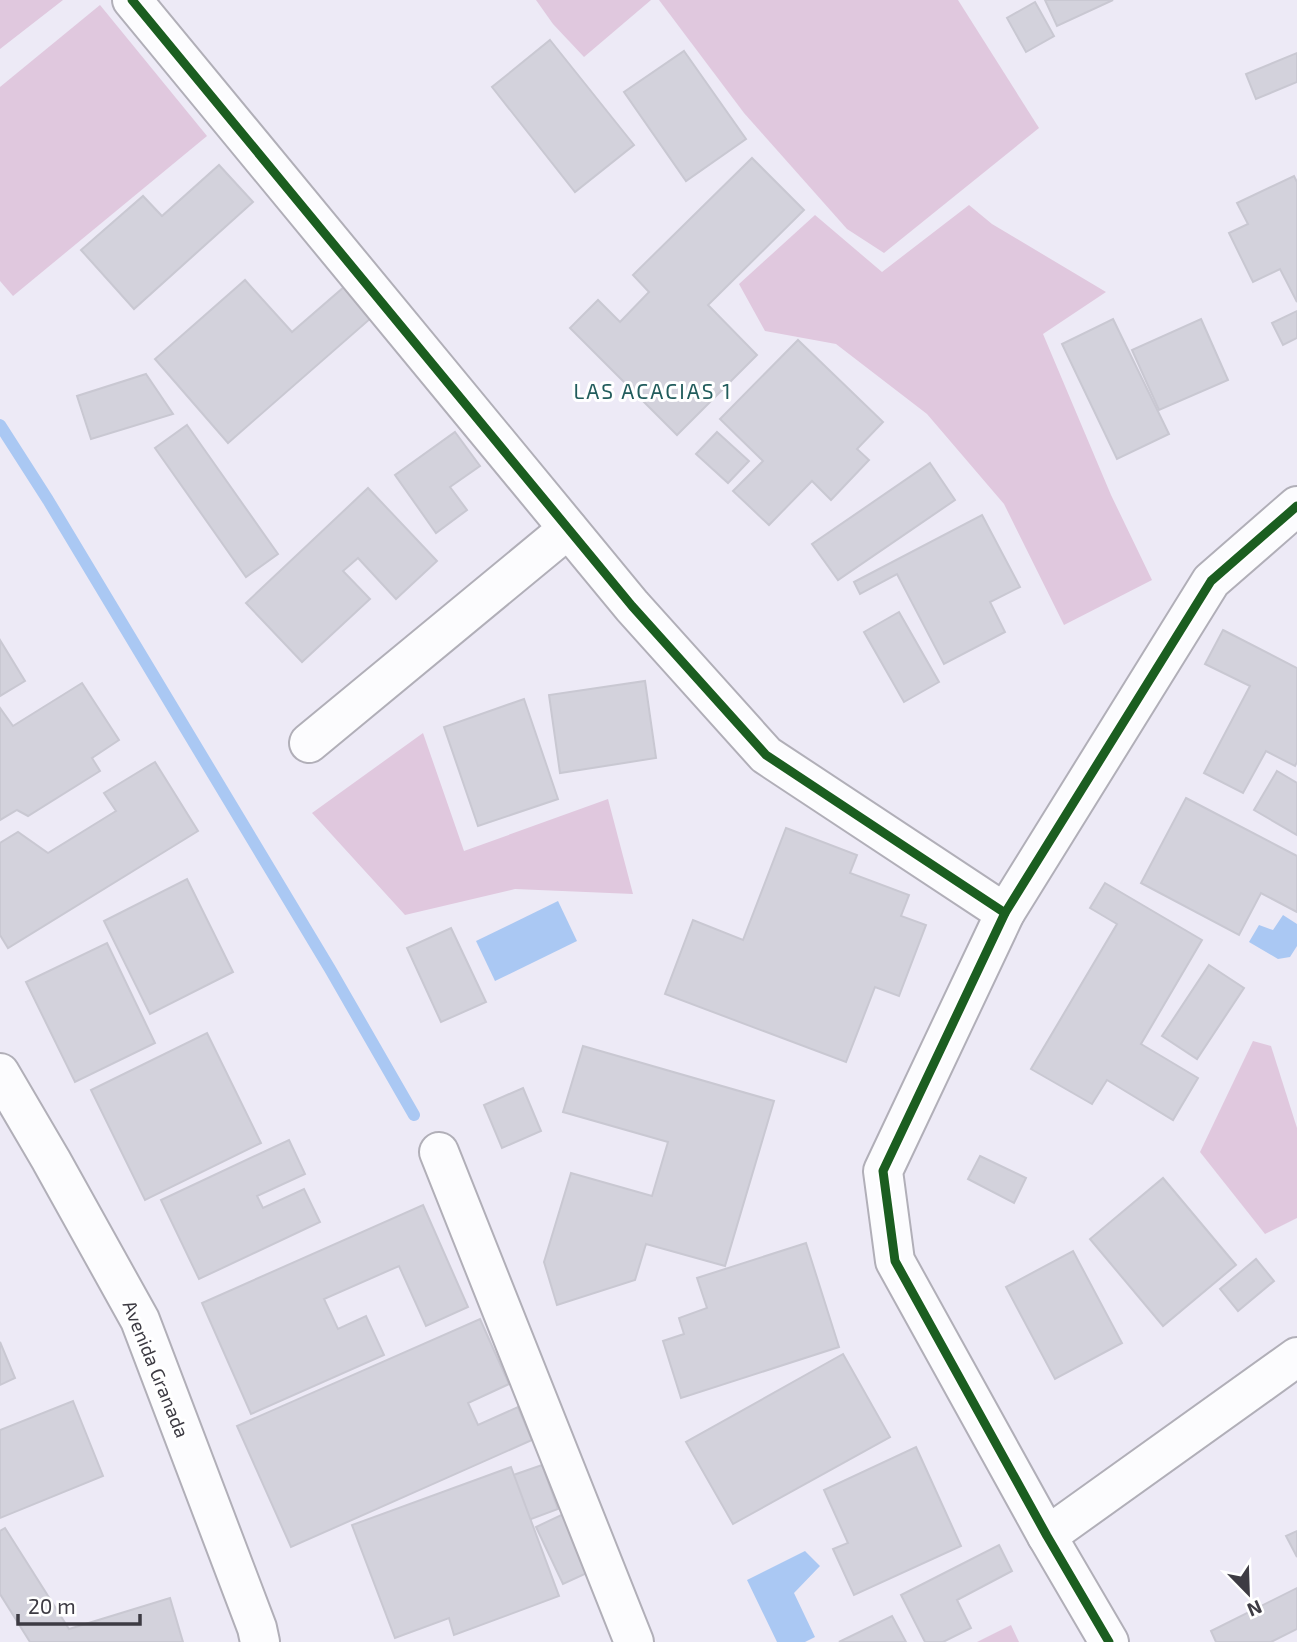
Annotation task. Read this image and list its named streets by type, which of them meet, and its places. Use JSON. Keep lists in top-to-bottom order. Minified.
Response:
{"streets":{"street":["Avenida Granada"]},"districts":["LAS ACACIAS 1"],"scale_bar":"20 m","north":"bottom right"}
